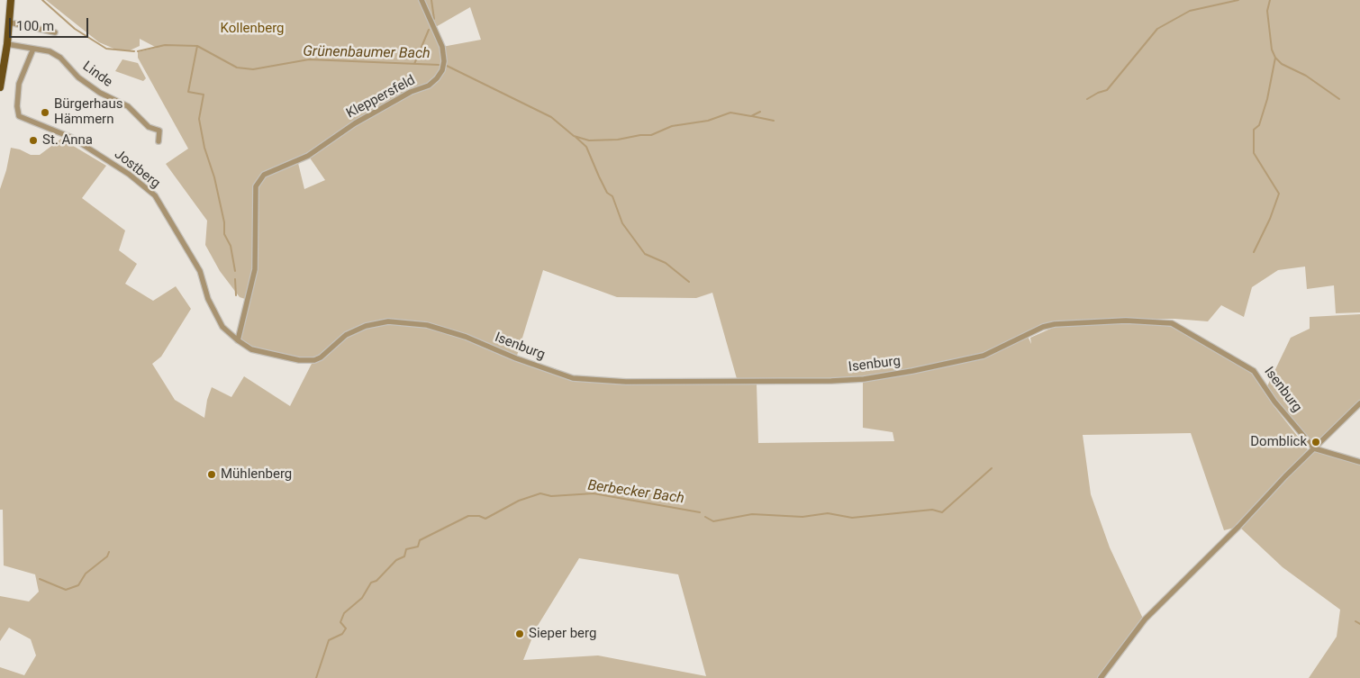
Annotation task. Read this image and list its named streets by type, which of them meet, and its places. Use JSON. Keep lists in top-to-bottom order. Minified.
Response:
{"streets":{"street":["Linde","Kleppersfeld","Jostberg","Isenburg"]},"crossings":[["Linde","Jostberg"],["Kleppersfeld","Jostberg"],["Jostberg","Isenburg"]],"water":["Grünenbaumer Bach","Berbecker Bach"],"parks":["Kollenberg"],"places":["Bürgerhaus Hämmern","St. Anna","Domblick","Mühlenberg","Sieper berg"],"scale_bar":"100 m"}
